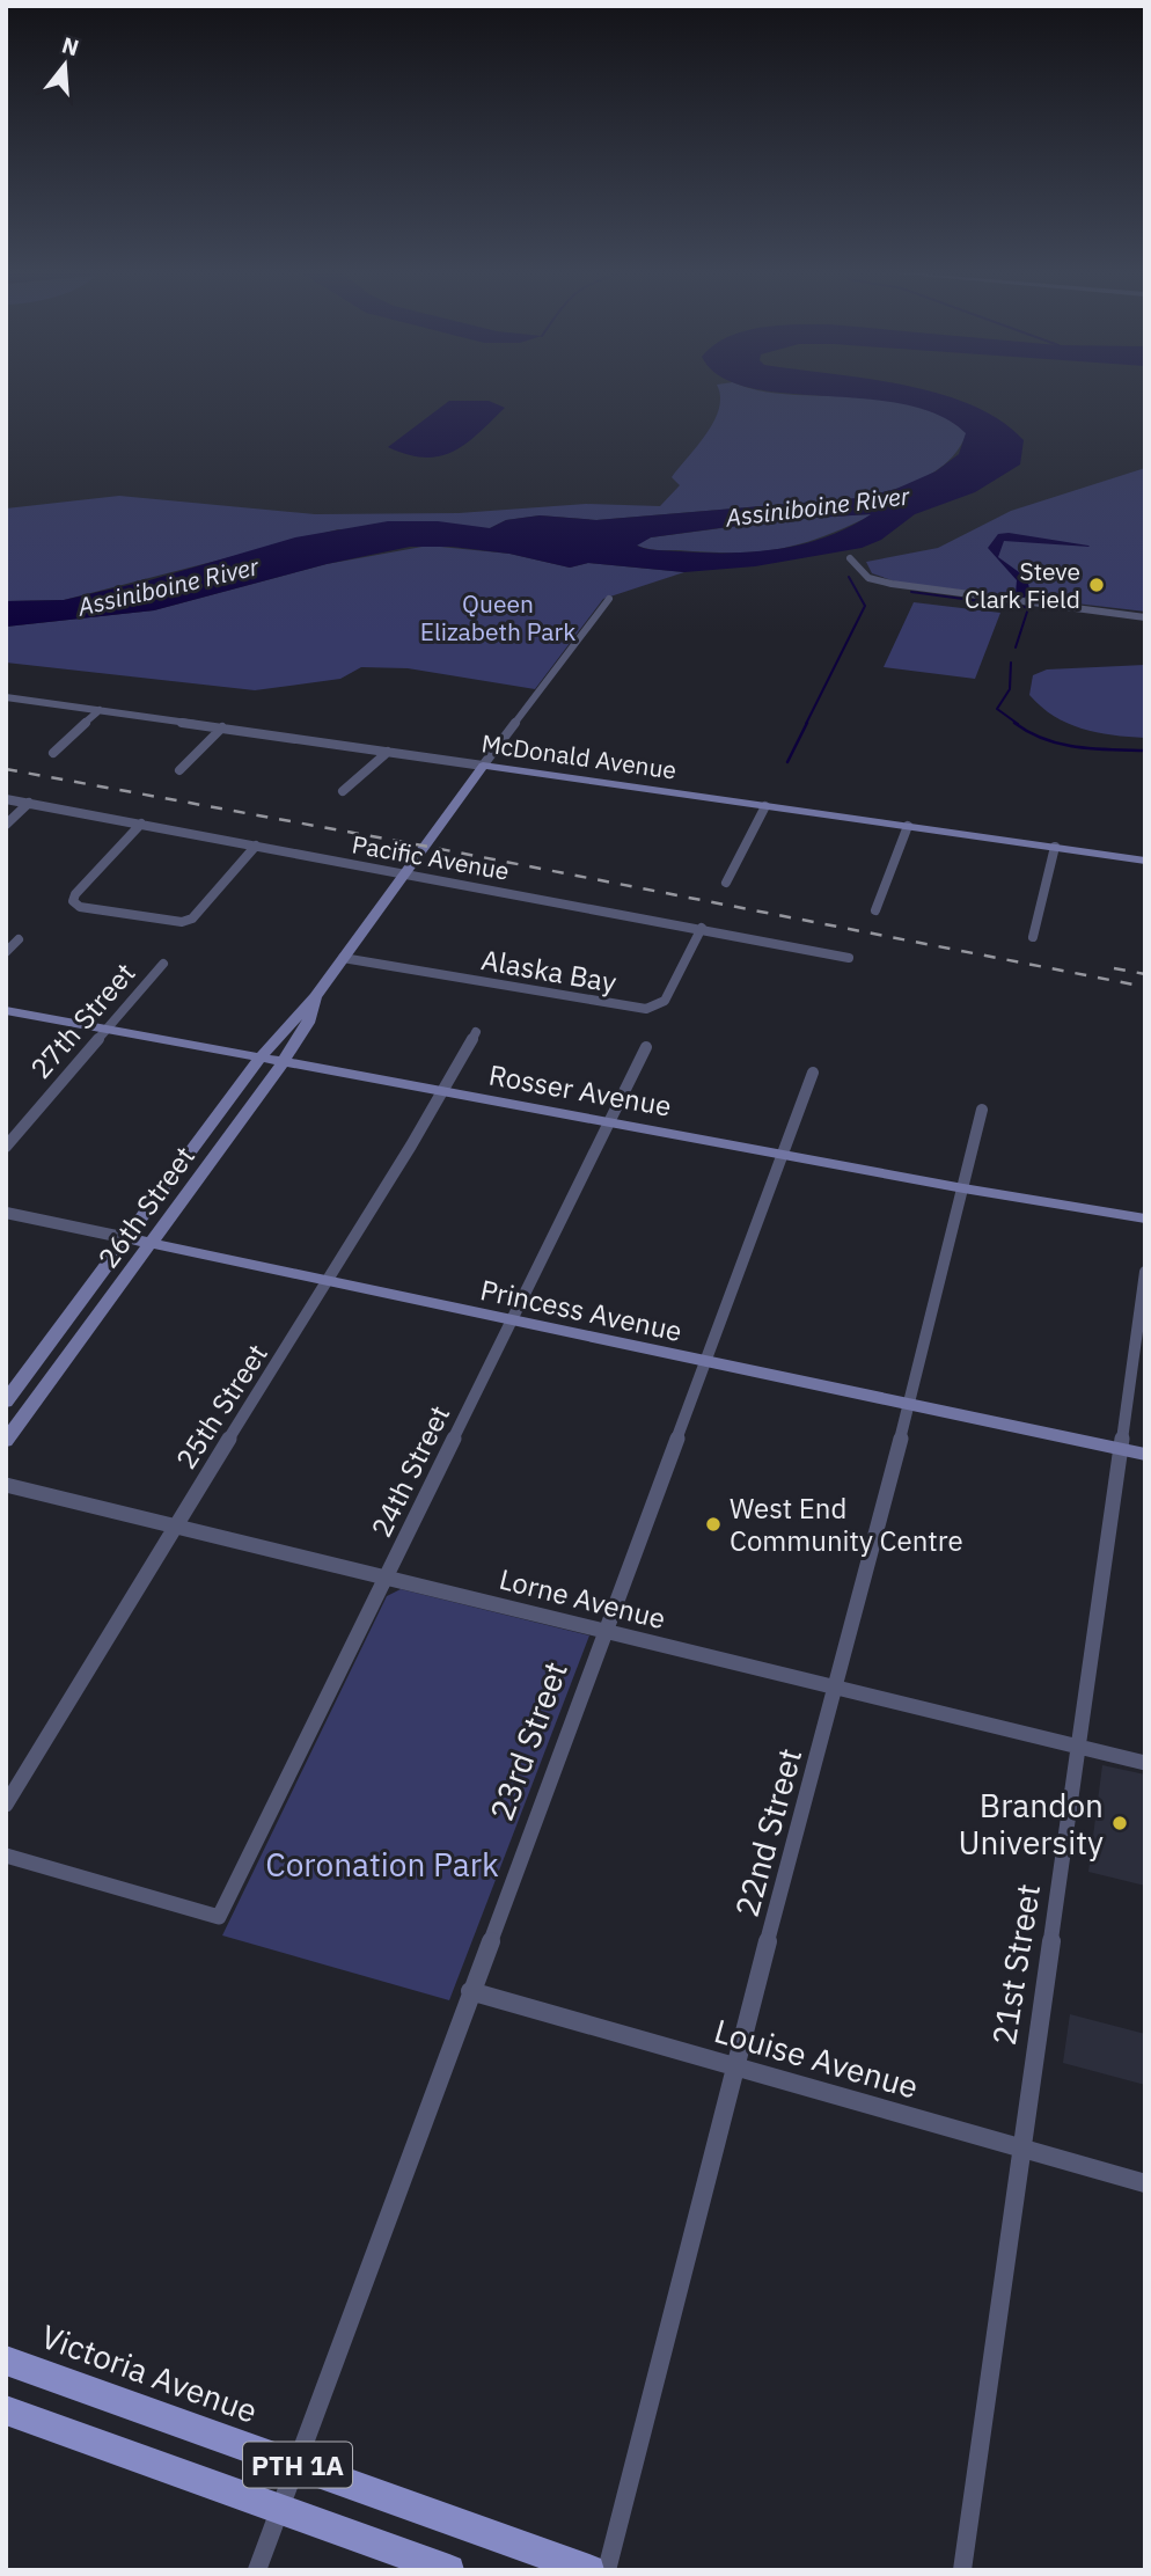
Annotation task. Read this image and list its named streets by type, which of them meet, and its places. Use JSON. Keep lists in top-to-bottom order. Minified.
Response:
{"streets":{"main road":["Victoria Avenue","PTH 1A"],"street":["McDonald Avenue","Pacific Avenue","Alaska Bay","27th Street","Rosser Avenue","26th Street","Princess Avenue","25th Street","24th Street","Lorne Avenue","23rd Street","22nd Street","21st Street","Louise Avenue"]},"crossings":[["McDonald Avenue","26th Street"],["Pacific Avenue","Alaska Bay"],["Pacific Avenue","26th Street"],["Alaska Bay","26th Street"],["27th Street","Rosser Avenue"],["Rosser Avenue","26th Street"],["Rosser Avenue","25th Street"],["Rosser Avenue","24th Street"],["Rosser Avenue","23rd Street"],["Rosser Avenue","22nd Street"],["26th Street","Princess Avenue"],["Princess Avenue","25th Street"],["Princess Avenue","24th Street"],["Princess Avenue","23rd Street"],["Princess Avenue","22nd Street"],["Princess Avenue","21st Street"],["25th Street","Lorne Avenue"],["24th Street","Lorne Avenue"],["Lorne Avenue","23rd Street"],["Lorne Avenue","22nd Street"],["Lorne Avenue","21st Street"],["23rd Street","Louise Avenue"],["23rd Street","Victoria Avenue"],["23rd Street","PTH 1A"],["22nd Street","Louise Avenue"],["21st Street","Louise Avenue"]],"water":["Assiniboine River"],"parks":["Queen Elizabeth Park","Coronation Park"],"places":["Steve Clark Field","West End Community Centre","Brandon University"],"north":"top"}
